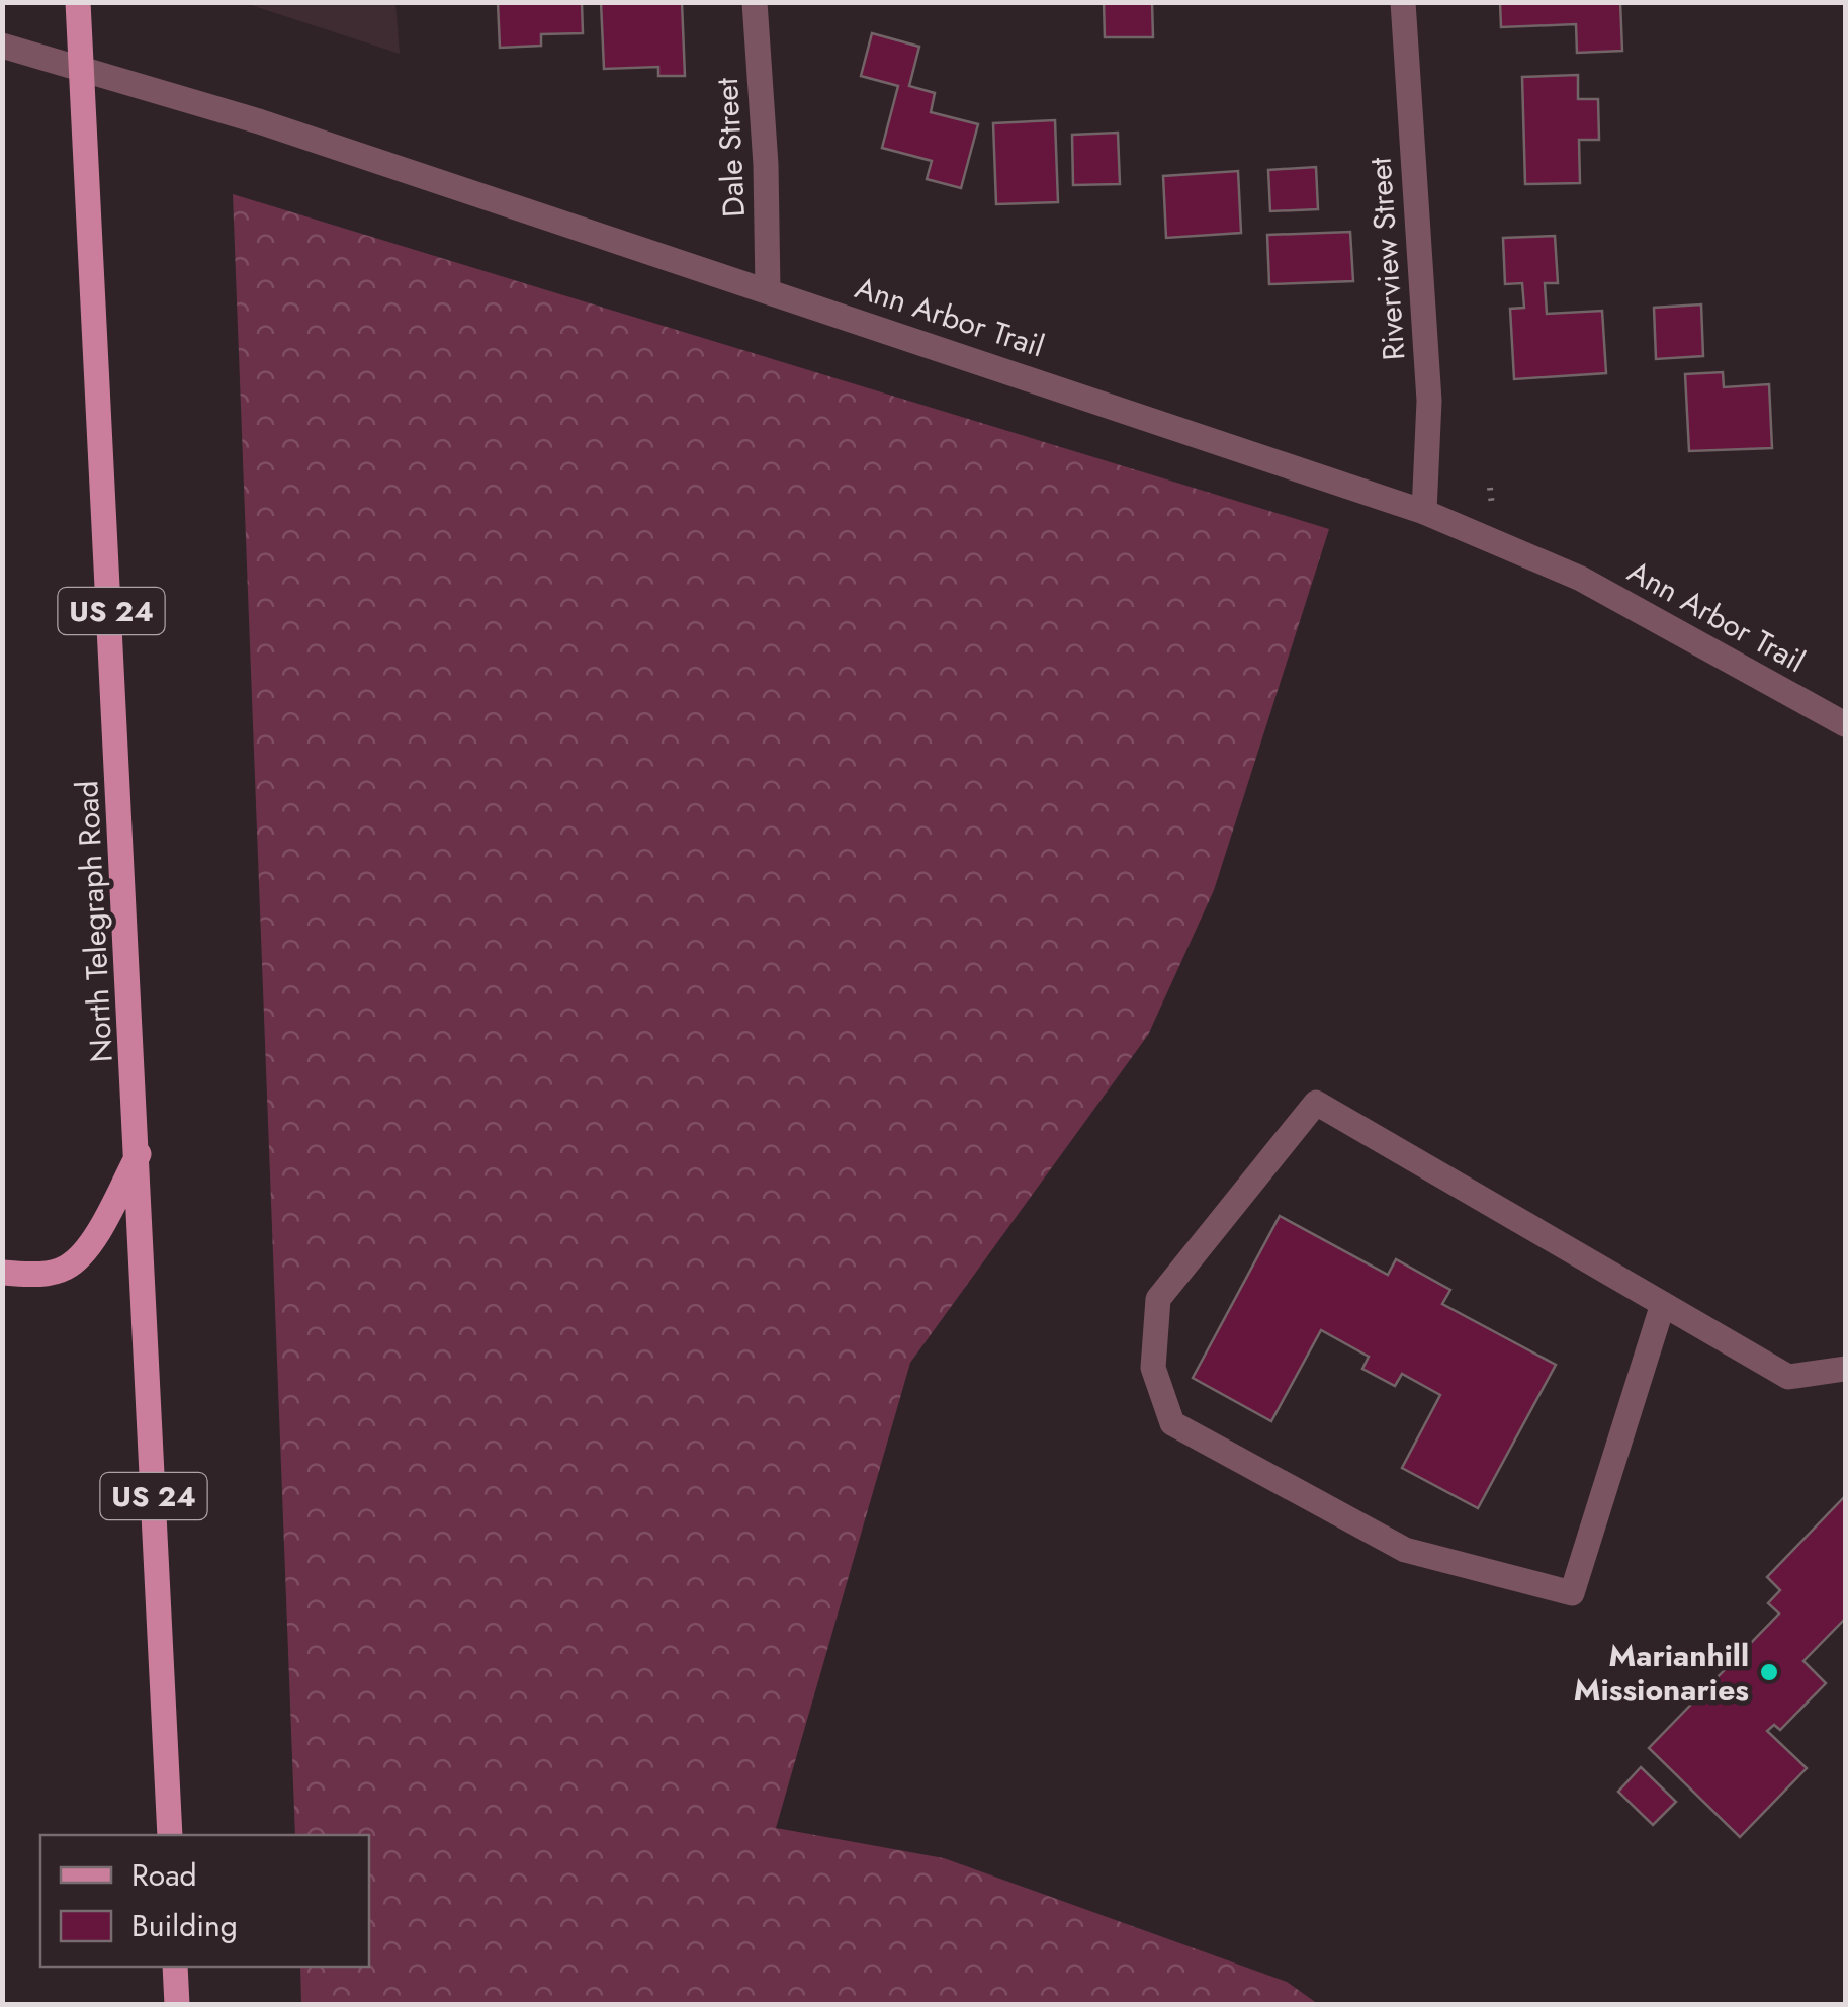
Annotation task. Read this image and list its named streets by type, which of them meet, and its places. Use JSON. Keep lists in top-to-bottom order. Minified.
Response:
{"streets":{"main road":["US 24","North Telegraph Road"],"street":["Dale Street","Riverview Street","Ann Arbor Trail"]},"crossings":[["Dale Street","Ann Arbor Trail"],["Riverview Street","Ann Arbor Trail"],["Ann Arbor Trail","North Telegraph Road"]],"places":["Marianhill Missionaries"],"legend":["Road","Building"]}
